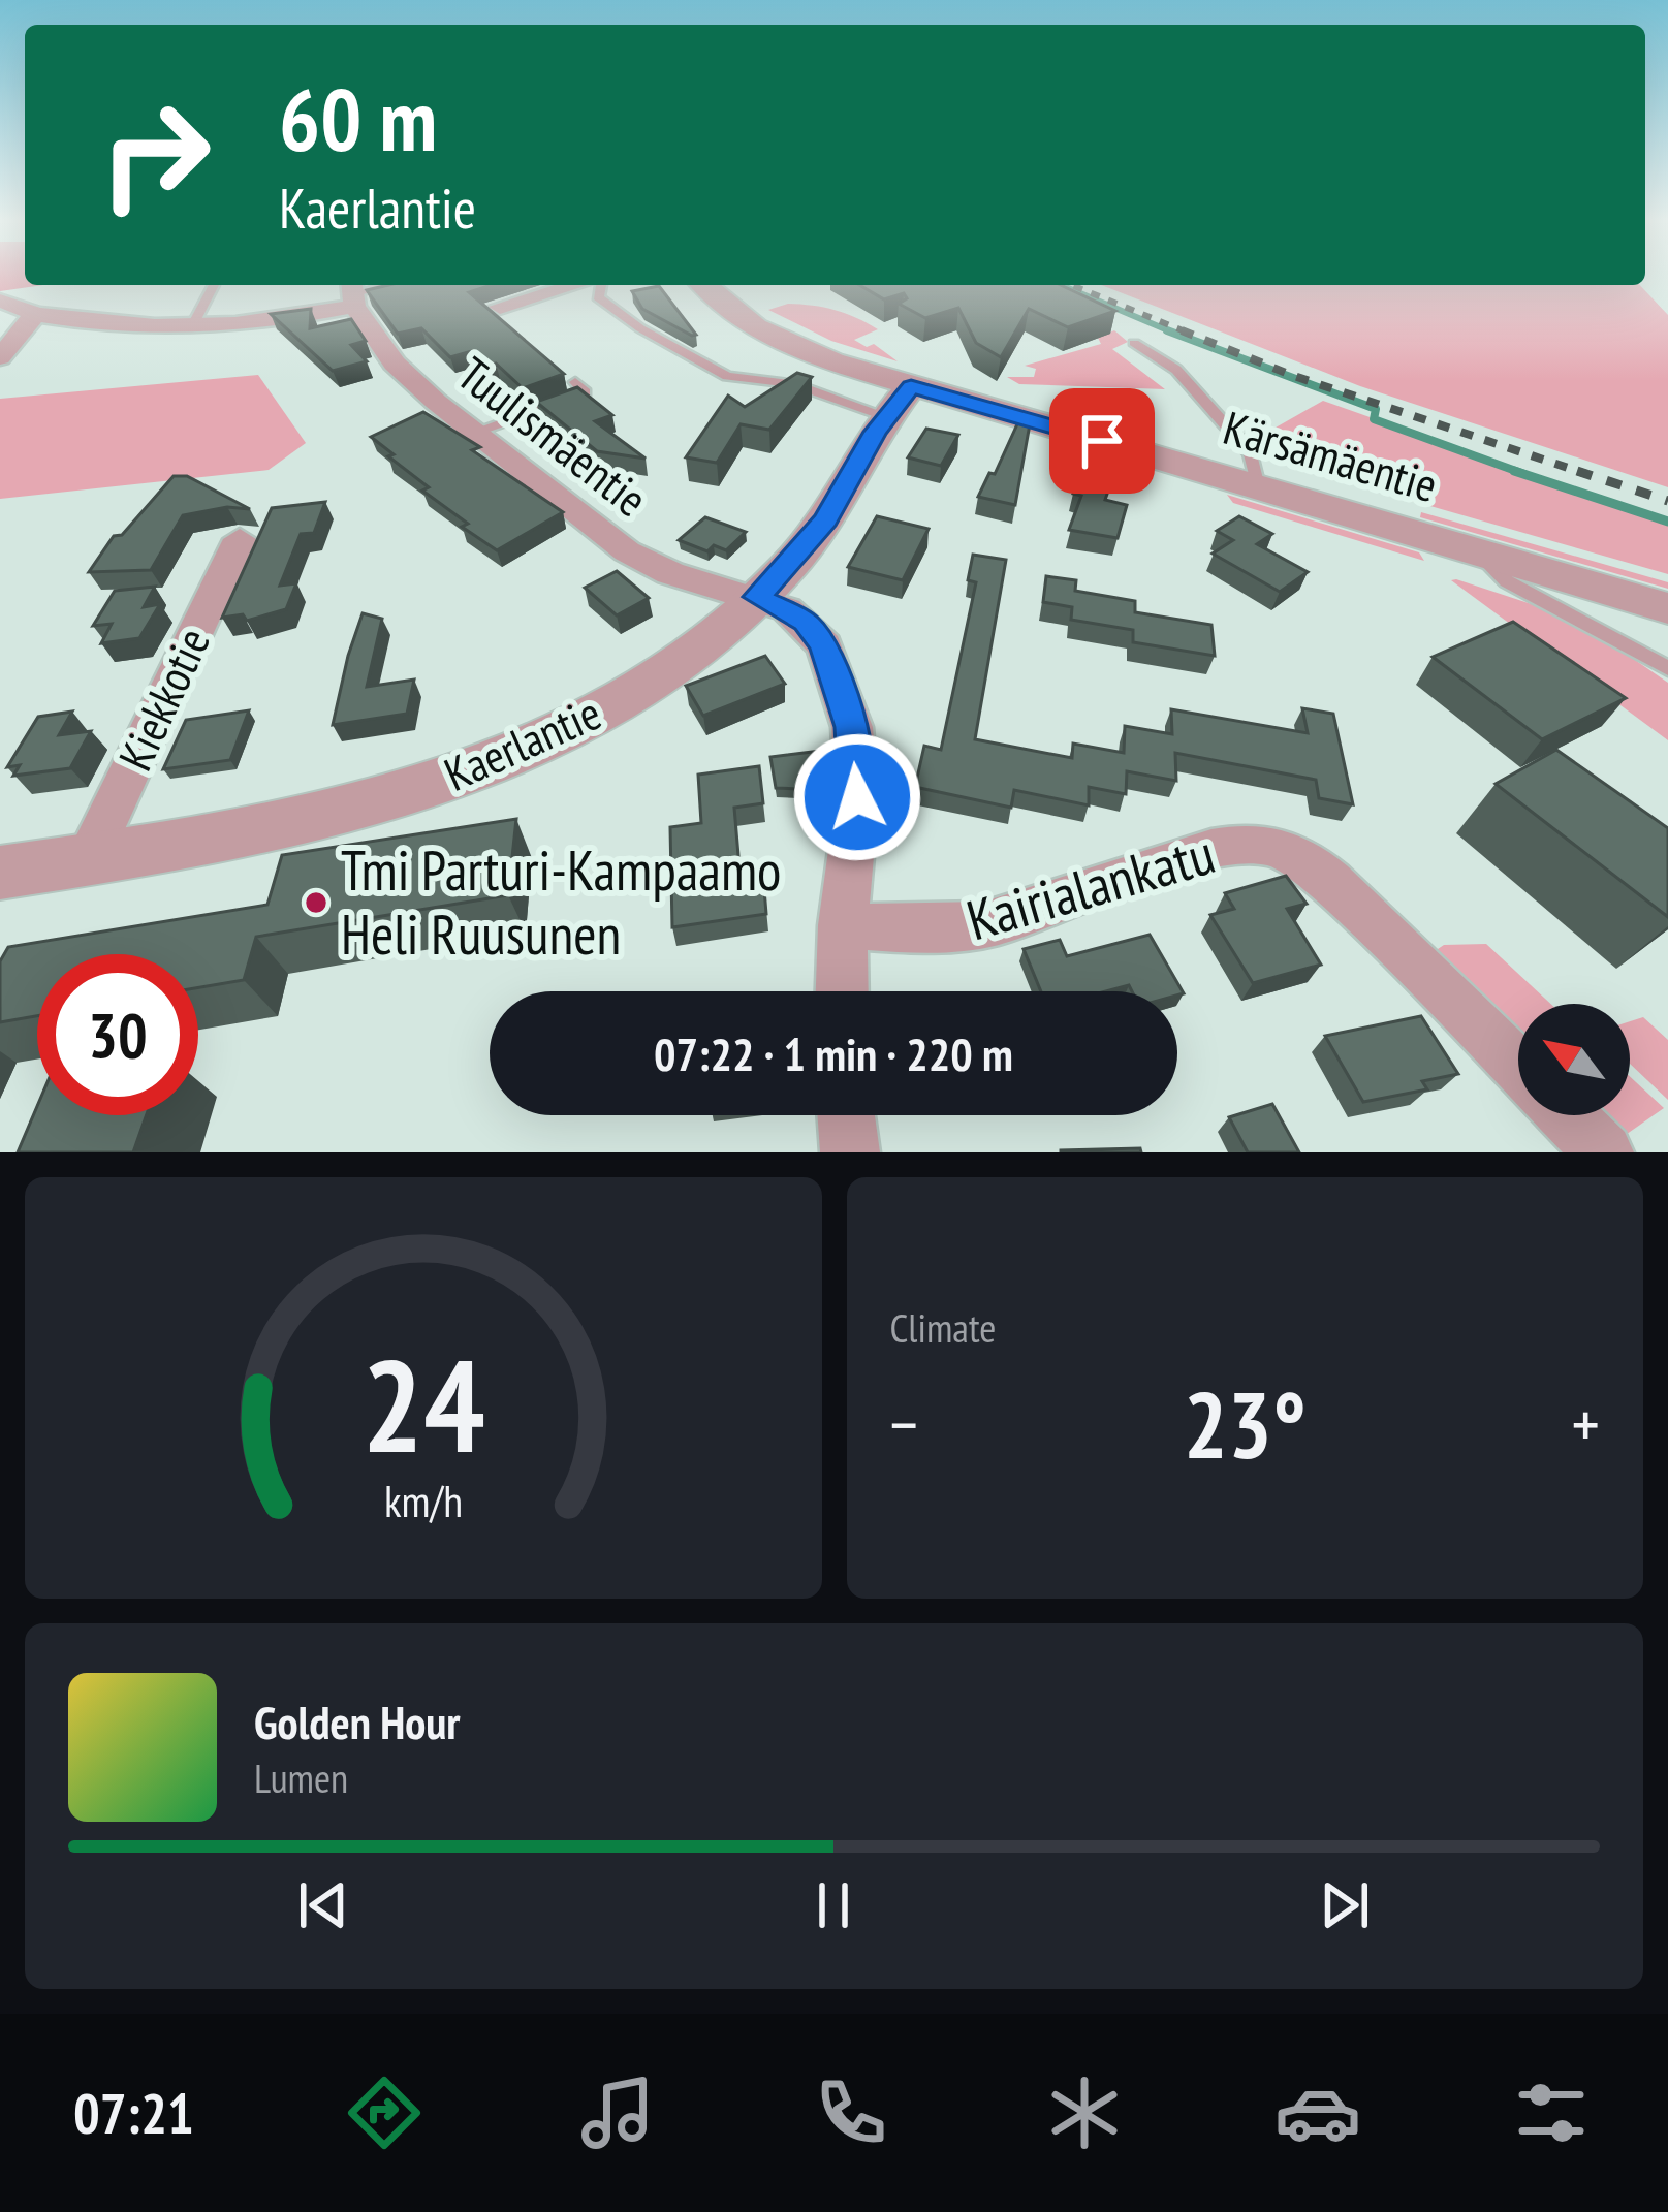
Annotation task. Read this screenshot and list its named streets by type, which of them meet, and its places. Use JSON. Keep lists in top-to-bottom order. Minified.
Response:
{"streets":{"street":["Tuulismäentie","Kärsämäentie","Kiekkotie","Kaerlantie","Kairialankatu"]},"crossings":[["Tuulismäentie","Kaerlantie"],["Tuulismäentie","Kairialankatu"],["Kärsämäentie","Kaerlantie"],["Kiekkotie","Kaerlantie"]],"places":["Tmi Parturi-Kampaamo Heli Ruusunen"],"north":"top left","page":{"turn":["60 m","Kaerlantie"],"limit":"30","trip":"07:22 · 1 min · 220 m","tile":"Climate","heat":["−","23°","+"],"song":["Golden Hour","Lumen"],"tabs":"07:21","gauge":["24","km/h"]}}
